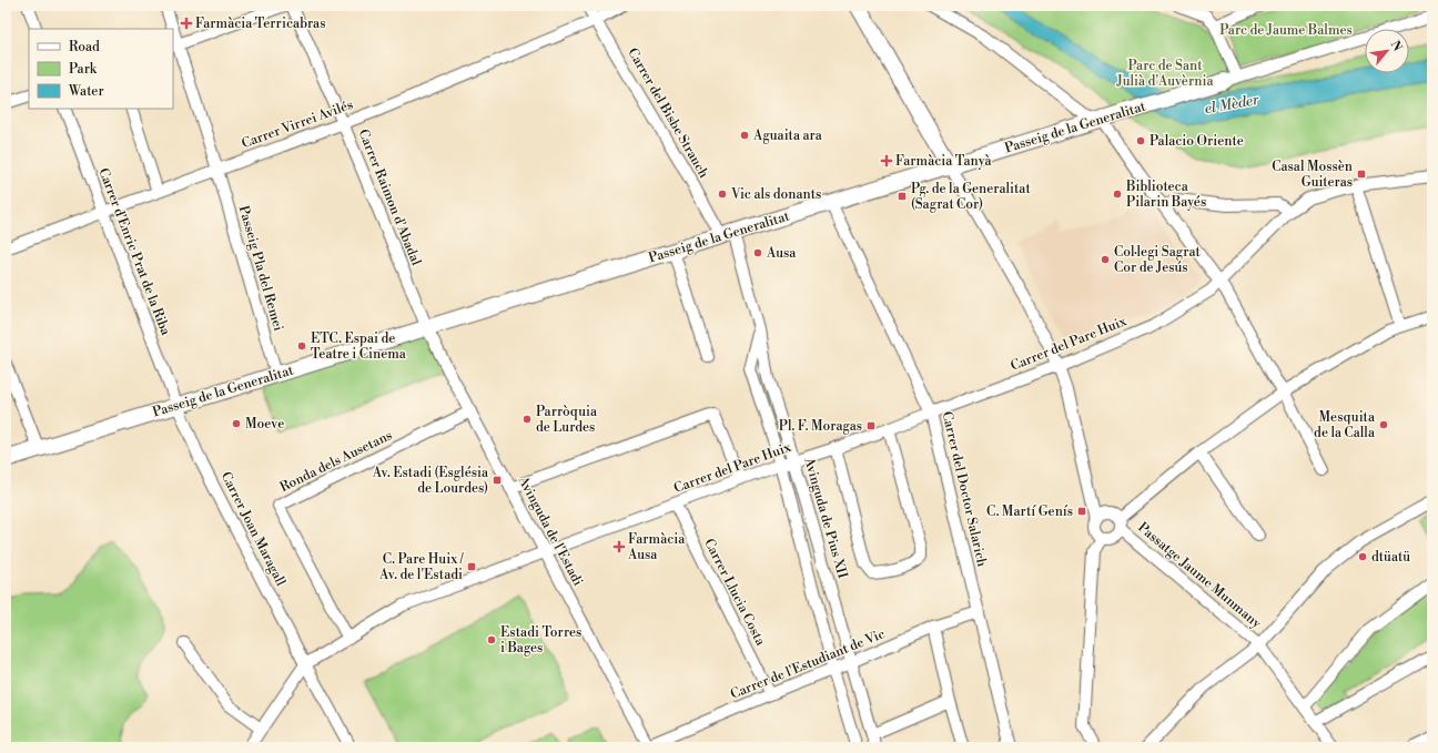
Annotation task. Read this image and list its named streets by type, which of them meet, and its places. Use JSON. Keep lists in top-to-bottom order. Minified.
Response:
{"streets":{"street":["Carrer del Bisbe Strauch","Carrer Virrei Avilés","Passeig de la Generalitat","Carrer Raimon d'Abadal","Carrer d'Enric Prat de la Riba","Passeig Pla del Remei","Carrer del Pare Huix","Ronda dels Ausetans","Carrer del Doctor Salarich","Avinguda de Pius XII","Carrer Joan Maragall","Avinguda de l'Estadi","Passatge Jaume Munmany","Carrer Llucia Costa","Carrer de l'Estudiant de Vic"]},"crossings":[["Carrer del Bisbe Strauch","Carrer Virrei Avilés"],["Carrer del Bisbe Strauch","Passeig de la Generalitat"],["Carrer del Bisbe Strauch","Avinguda de Pius XII"],["Carrer Virrei Avilés","Carrer Raimon d'Abadal"],["Carrer Virrei Avilés","Carrer d'Enric Prat de la Riba"],["Carrer Virrei Avilés","Passeig Pla del Remei"],["Passeig de la Generalitat","Carrer Raimon d'Abadal"],["Passeig de la Generalitat","Carrer d'Enric Prat de la Riba"],["Passeig de la Generalitat","Passeig Pla del Remei"],["Passeig de la Generalitat","Carrer del Doctor Salarich"],["Passeig de la Generalitat","Carrer Joan Maragall"],["Passeig de la Generalitat","Avinguda de l'Estadi"],["Carrer Raimon d'Abadal","Avinguda de l'Estadi"],["Carrer d'Enric Prat de la Riba","Carrer Joan Maragall"],["Carrer del Pare Huix","Ronda dels Ausetans"],["Carrer del Pare Huix","Carrer del Doctor Salarich"],["Carrer del Pare Huix","Avinguda de Pius XII"],["Carrer del Pare Huix","Carrer Joan Maragall"],["Carrer del Pare Huix","Avinguda de l'Estadi"],["Carrer del Pare Huix","Carrer Llucia Costa"],["Ronda dels Ausetans","Avinguda de l'Estadi"],["Carrer del Doctor Salarich","Carrer de l'Estudiant de Vic"],["Avinguda de Pius XII","Carrer de l'Estudiant de Vic"],["Avinguda de l'Estadi","Carrer de l'Estudiant de Vic"],["Carrer Llucia Costa","Carrer de l'Estudiant de Vic"]],"water":["el Mèder"],"parks":["Parc de Jaume Balmes","Parc de Sant Julià d'Auvèrnia"],"places":{"health":["Farmàcia Terricabras","Farmàcia Tanyà","Farmàcia Ausa"],"other":["Aguaita ara","Palacio Oriente","Vic als donants","Biblioteca Pilarin Bayés","Ausa","Col·legi Sagrat Cor de Jesús","ETC. Espai de Teatre i Cinema","Parròquia de Lurdes","Moeve","Mesquita de la Calla","dtüatü","Estadi Torres i Bages"],"transit":["Casal Mossèn Guiteras","Pg. de la Generalitat (Sagrat Cor)","Pl. F. Moragas","Av. Estadi (Església de Lourdes)","C. Martí Genís","C. Pare Huix / Av. de l'Estadi"]},"legend":["Road","Park","Water"],"north":"top right"}
